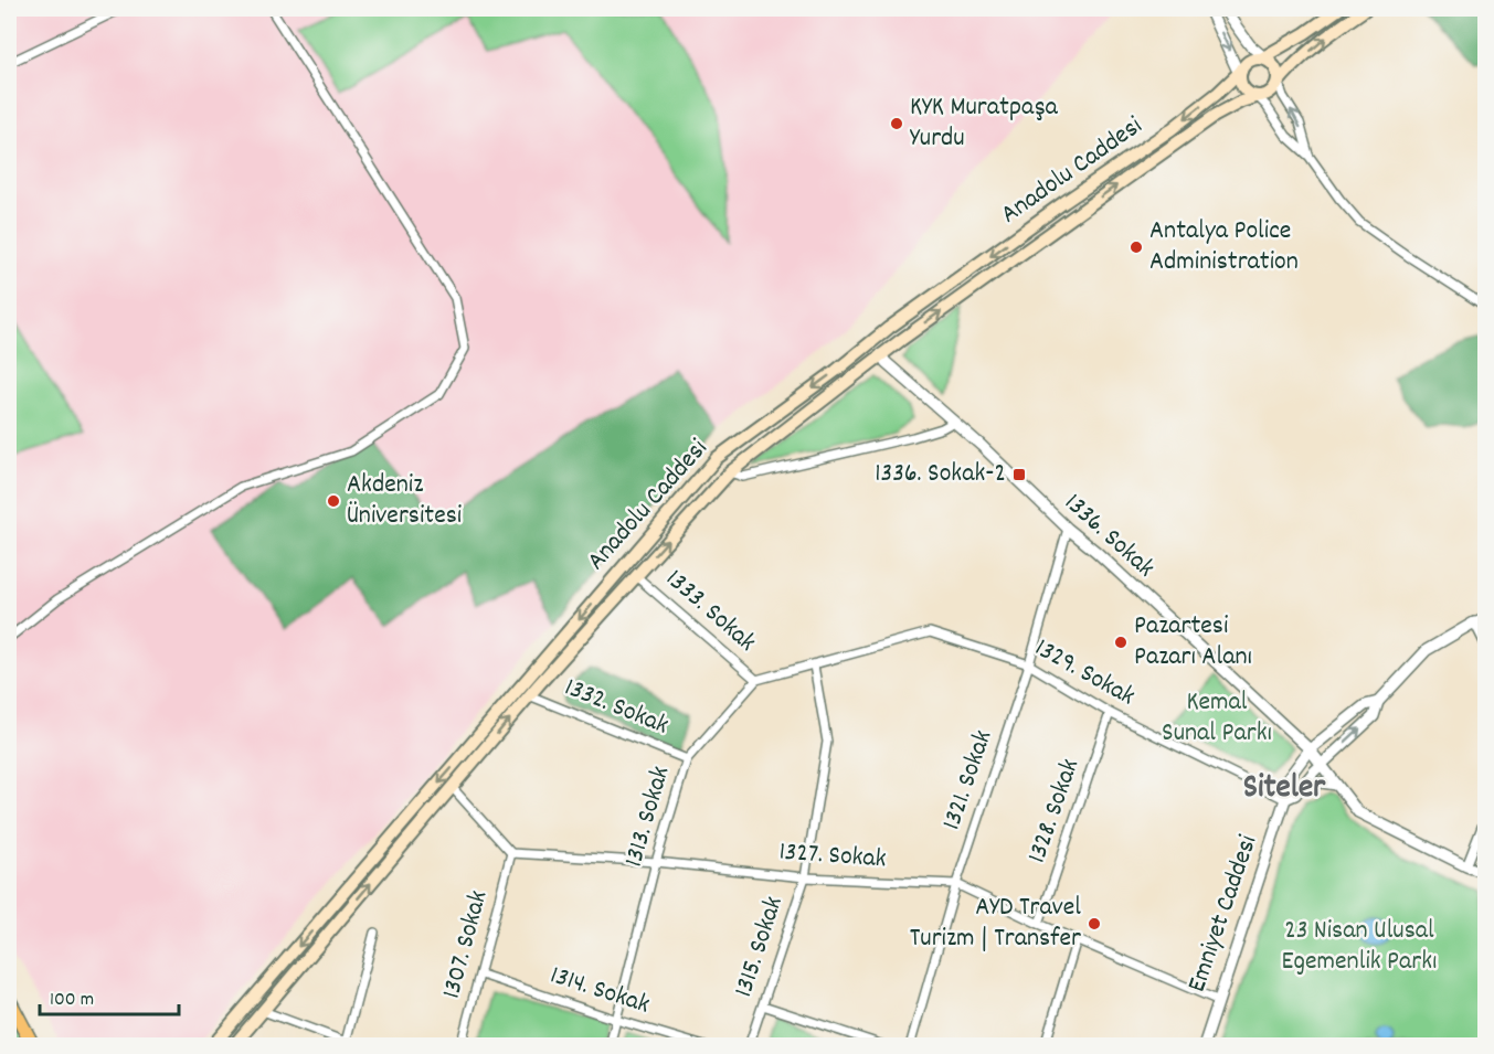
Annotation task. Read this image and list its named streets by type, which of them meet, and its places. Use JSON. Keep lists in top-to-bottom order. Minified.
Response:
{"streets":{"main road":["Anadolu Caddesi"],"street":["1336. Sokak","1333. Sokak","1329. Sokak","1332. Sokak","1321. Sokak","1328. Sokak","1313. Sokak","1327. Sokak","Emniyet Caddesi","1307. Sokak","1315. Sokak","1314. Sokak"]},"crossings":[["Anadolu Caddesi","1336. Sokak"],["Anadolu Caddesi","1333. Sokak"],["Anadolu Caddesi","1332. Sokak"],["1336. Sokak","1321. Sokak"],["1336. Sokak","Emniyet Caddesi"],["1333. Sokak","1313. Sokak"],["1329. Sokak","1321. Sokak"],["1329. Sokak","1328. Sokak"],["1329. Sokak","Emniyet Caddesi"],["1329. Sokak","1315. Sokak"],["1332. Sokak","1313. Sokak"],["1321. Sokak","1327. Sokak"],["1328. Sokak","1327. Sokak"],["1313. Sokak","1327. Sokak"],["1313. Sokak","1314. Sokak"],["1327. Sokak","Emniyet Caddesi"],["1327. Sokak","1307. Sokak"],["1327. Sokak","1315. Sokak"],["1307. Sokak","1314. Sokak"]],"districts":["Siteler"],"parks":["Kemal Sunal Parkı","23 Nisan Ulusal Egemenlik Parkı"],"places":{"other":["KYK Muratpaşa Yurdu","Antalya Police Administration","Akdeniz Üniversitesi","Pazartesi Pazarı Alanı","AYD Travel Turizm | Transfer"],"transit":["1336. Sokak-2"]},"scale_bar":"100 m"}
